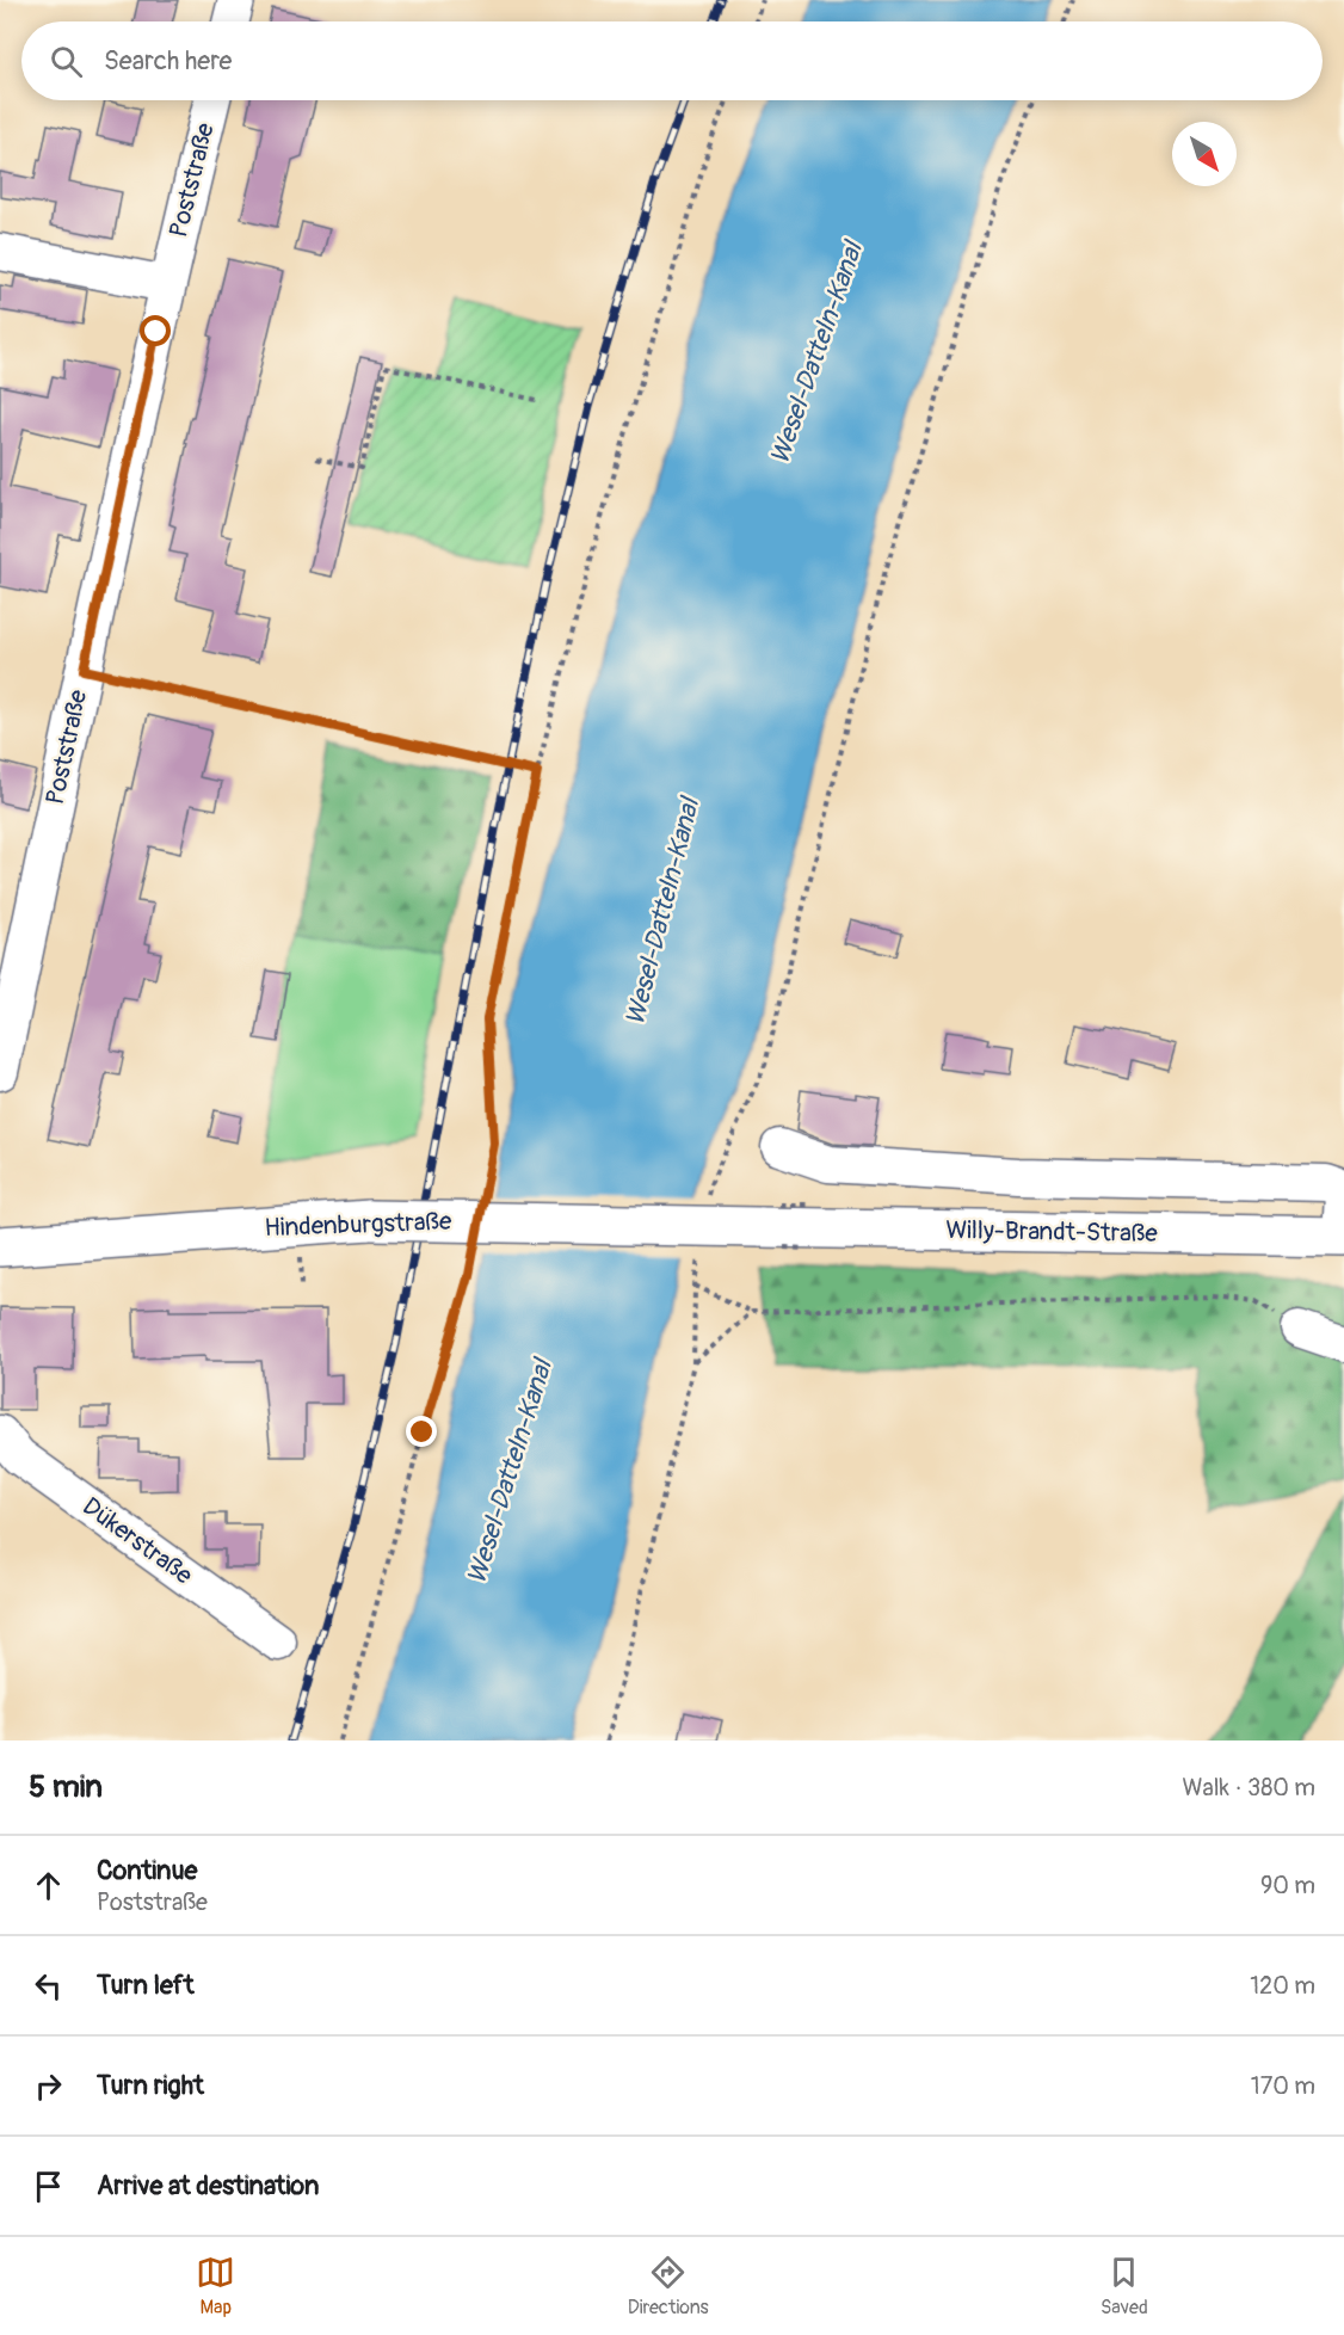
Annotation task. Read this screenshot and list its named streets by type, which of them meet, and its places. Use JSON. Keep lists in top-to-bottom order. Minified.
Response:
{"streets":{"main road":["Hindenburgstraße","Willy-Brandt-Straße"],"street":["Poststraße","Dükerstraße"]},"crossings":[["Hindenburgstraße","Willy-Brandt-Straße"]],"water":["Wesel-Datteln-Kanal"],"north":"bottom right","page":{"search":"Search here","heading":["5 min","Walk · 380 m"],"list":[["Continue","Poststraße","90 m"],["Turn left","120 m"],["Turn right","170 m"],"Arrive at destination"],"nav":["Map","Directions","Saved"]}}
